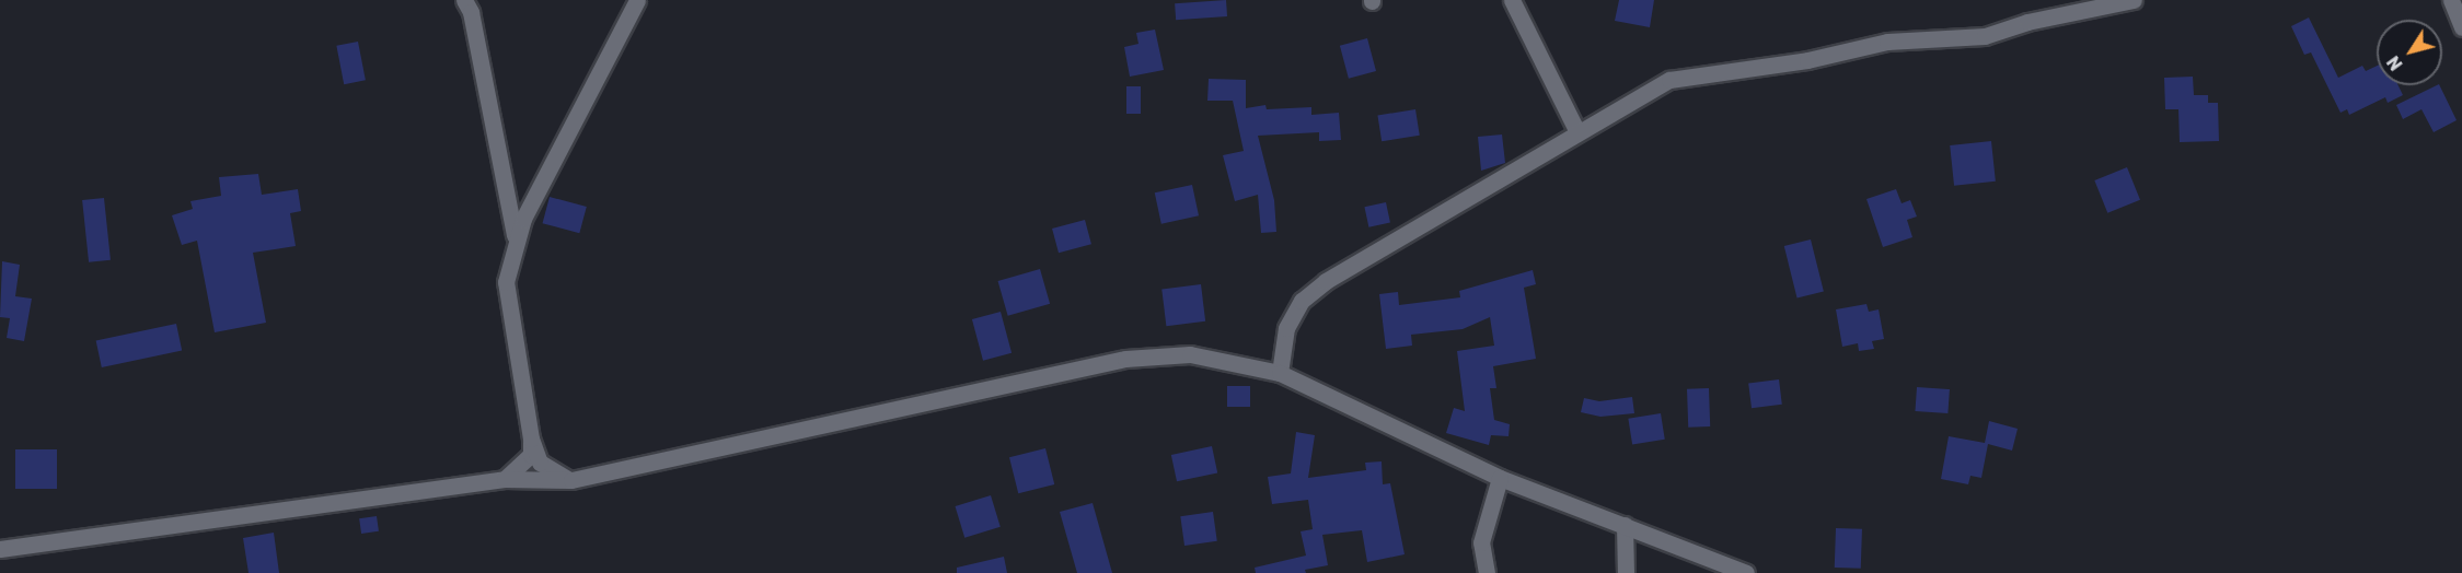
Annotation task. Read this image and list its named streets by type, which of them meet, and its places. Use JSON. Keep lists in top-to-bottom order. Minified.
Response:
{"north":"bottom left"}
